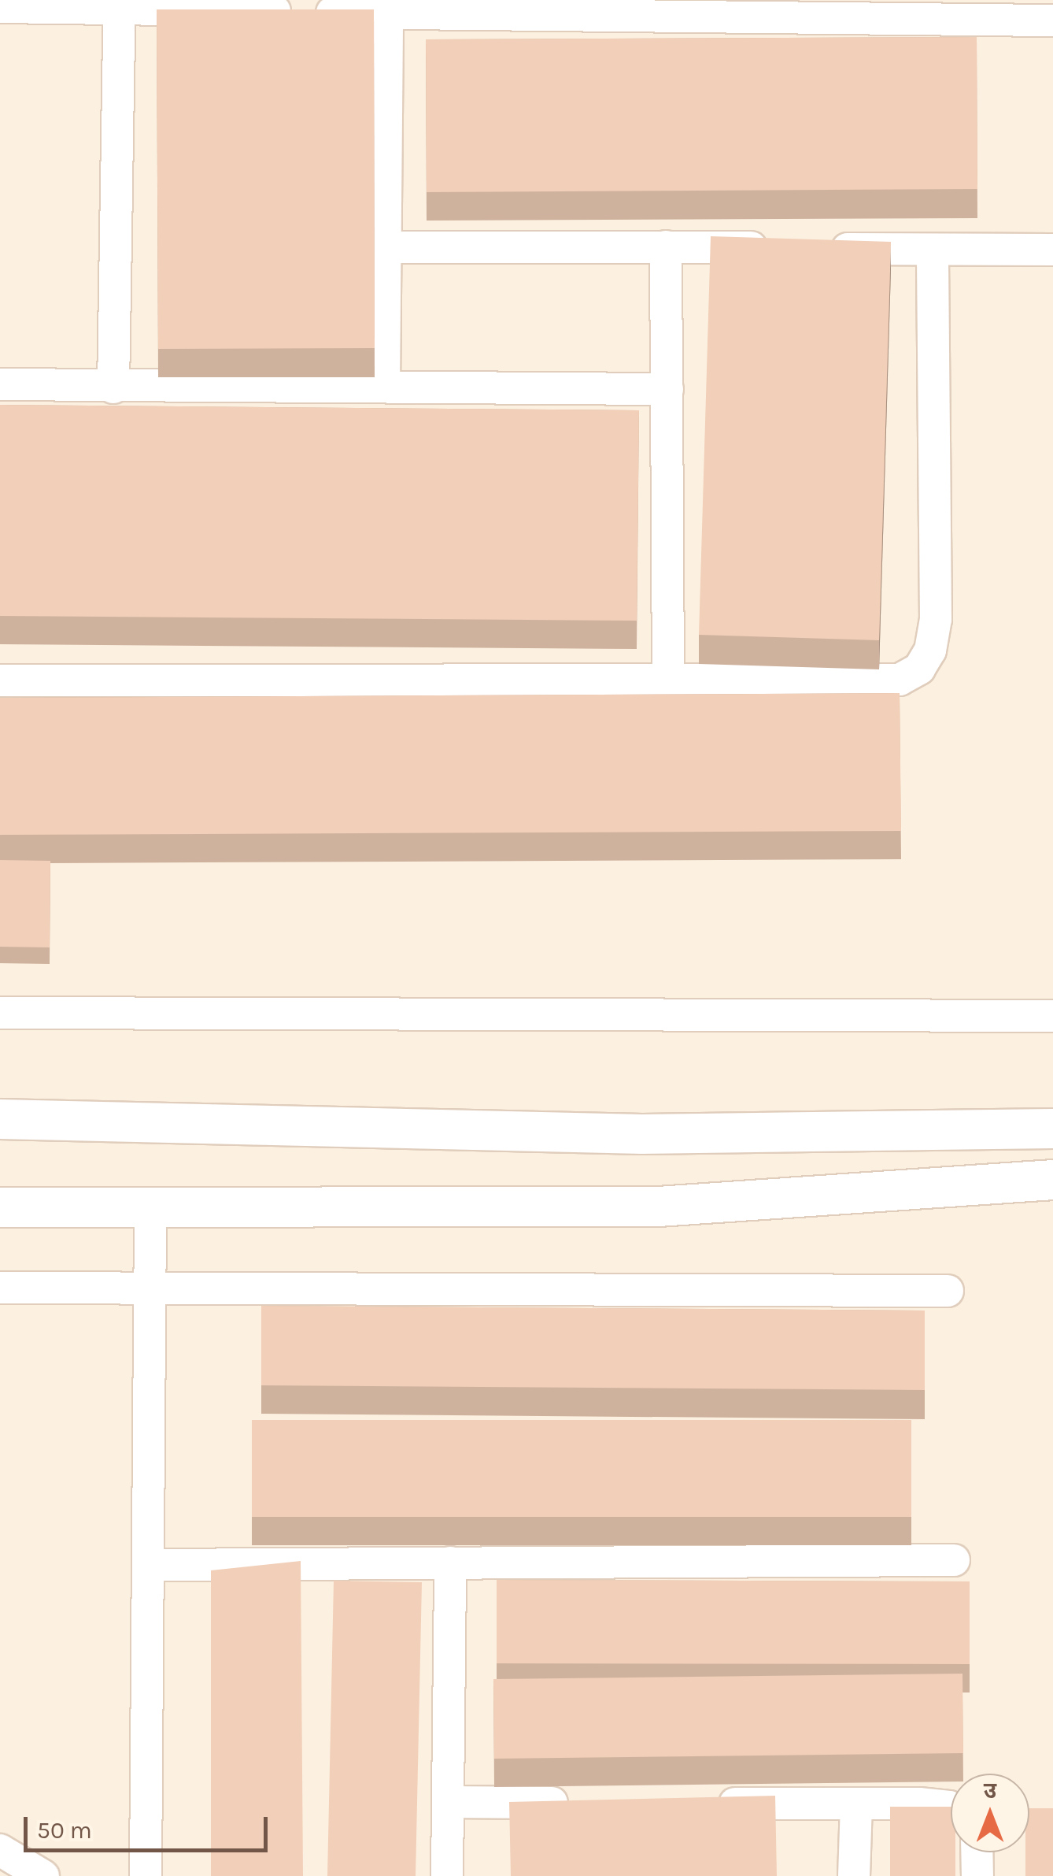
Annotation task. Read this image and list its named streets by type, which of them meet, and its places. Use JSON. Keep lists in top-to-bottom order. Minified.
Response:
{"scale_bar":"50 m","north":"top"}
